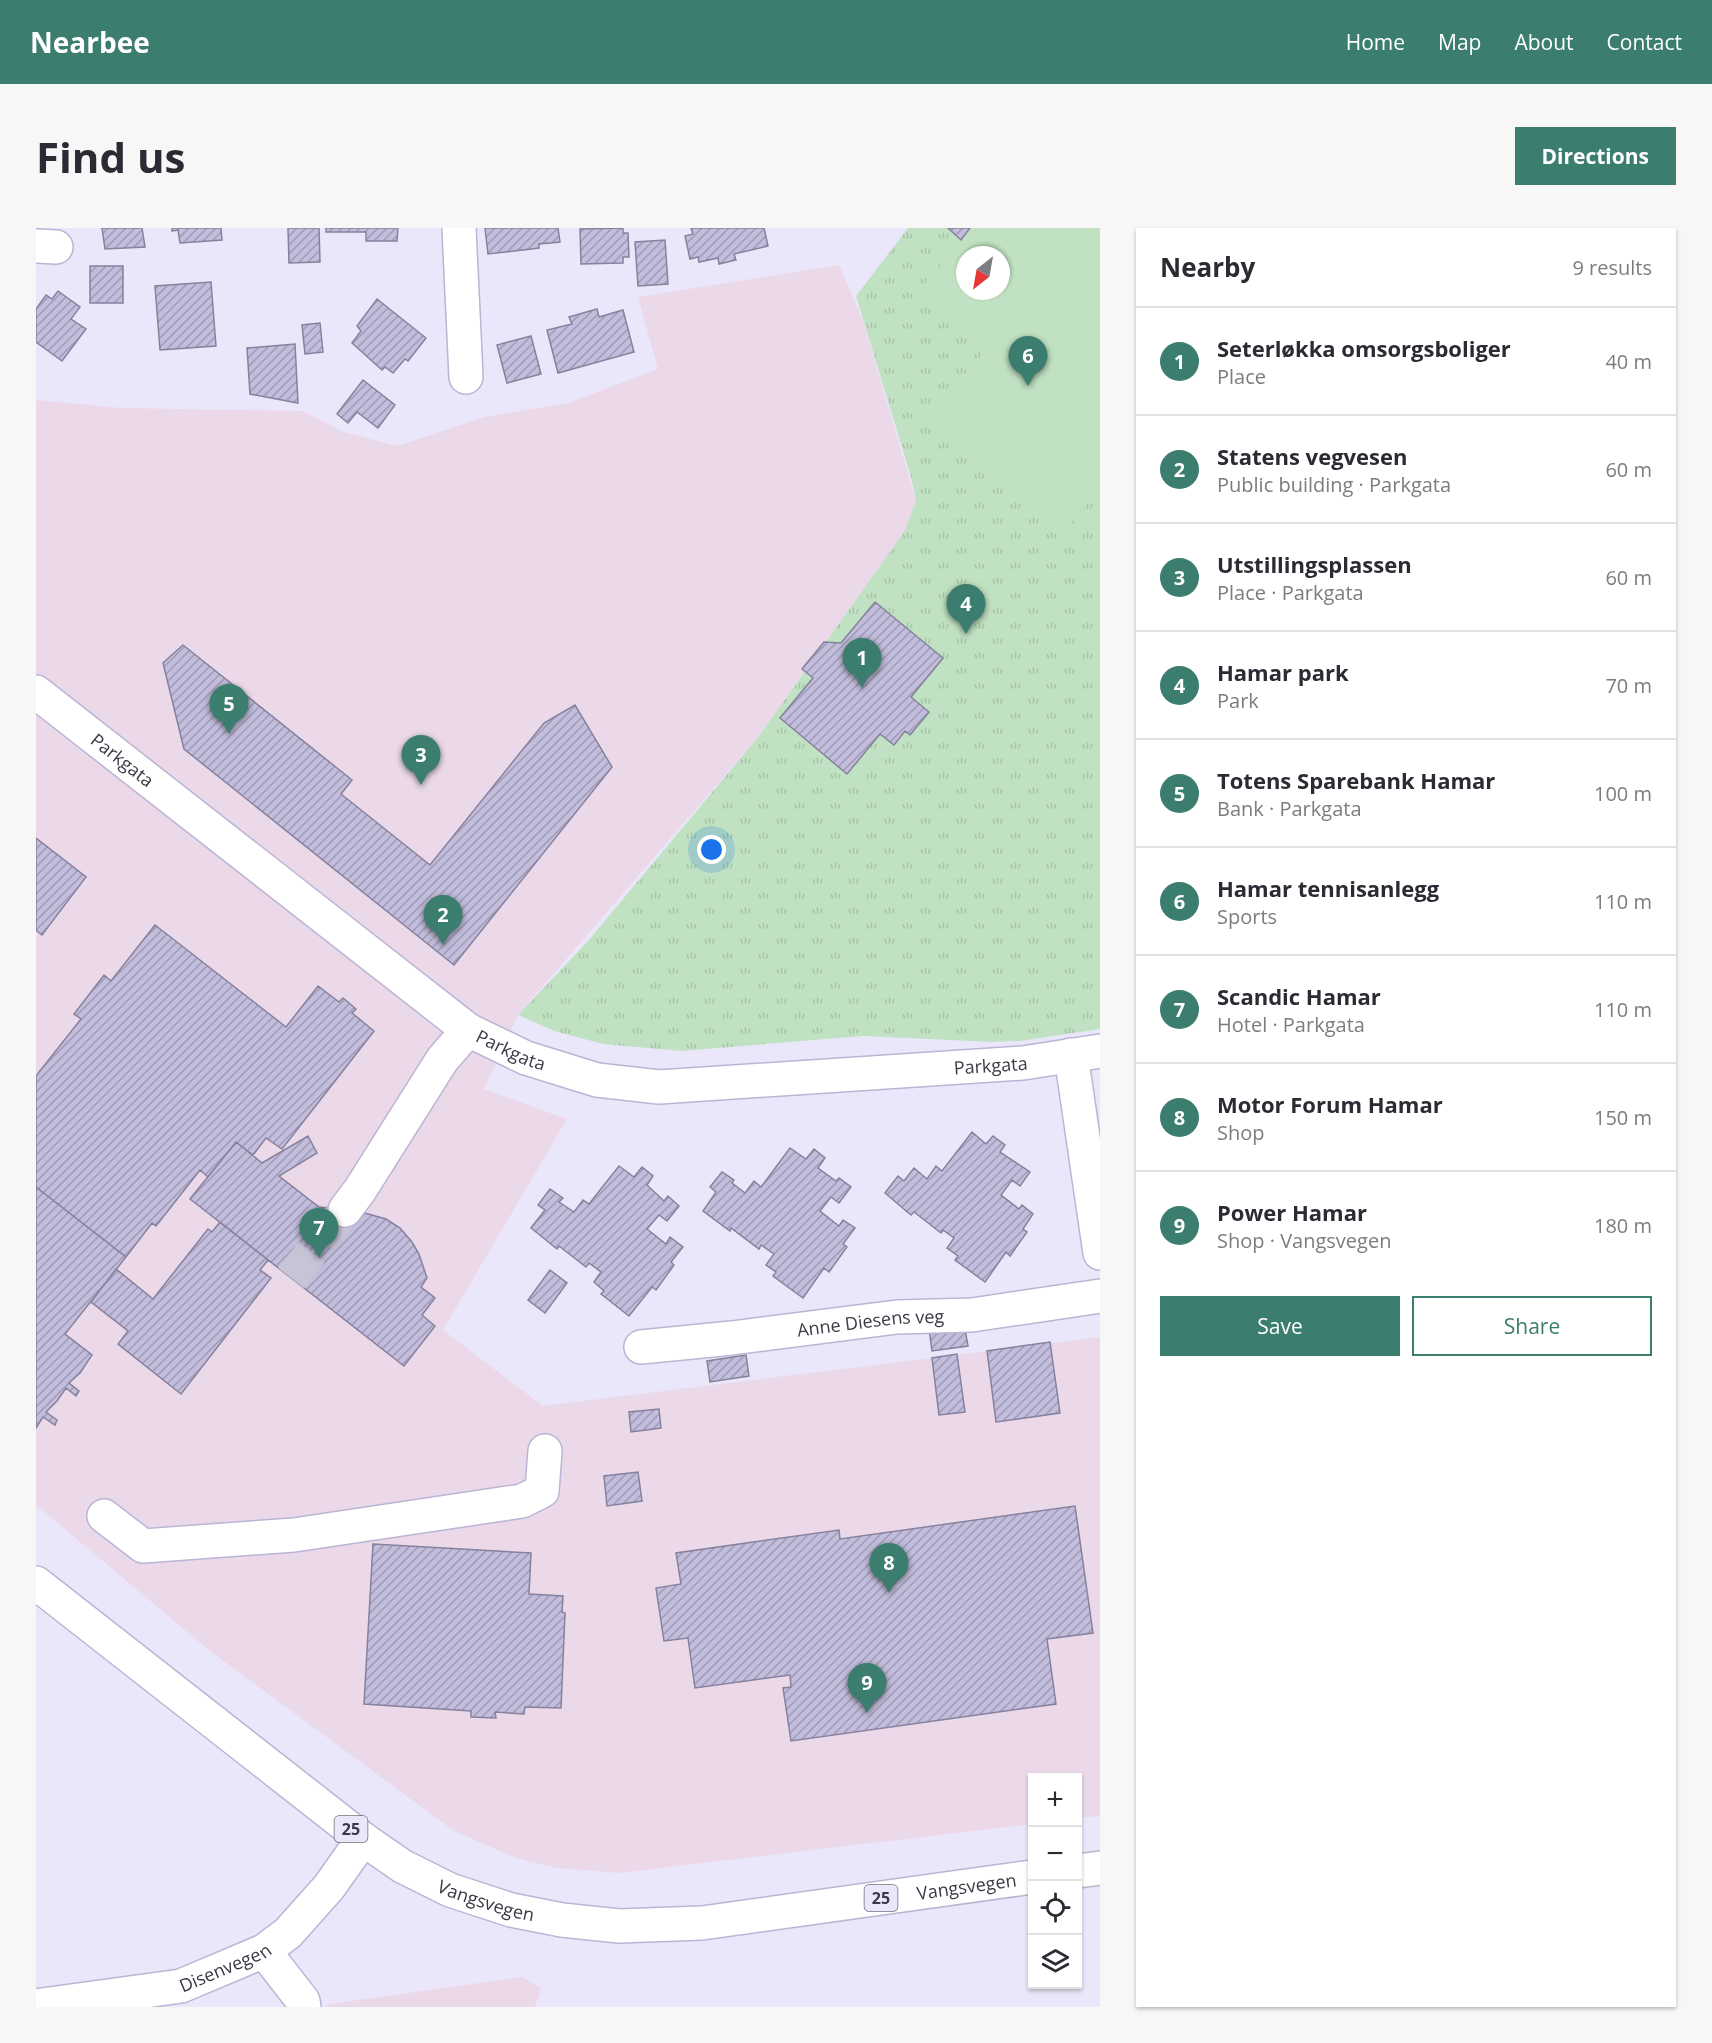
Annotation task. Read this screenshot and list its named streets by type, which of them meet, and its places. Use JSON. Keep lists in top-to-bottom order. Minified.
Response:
{"streets":{"main road":["Parkgata","Anne Diesens veg","25","Vangsvegen","Disenvegen"]},"crossings":[["Vangsvegen","Disenvegen"]],"north":"bottom left","page":{"header":"Nearbee","nav":["Home","Map","About","Contact"],"buttons":["Directions",["Save","Share"]],"title":"Find us","heading":["Nearby","9 results"],"list":[{"mark":"1","name":"Seterløkka omsorgsboliger","note":"Place","value":"40 m"},{"mark":"2","name":"Statens vegvesen","note":"Public building · Parkgata","value":"60 m"},{"mark":"3","name":"Utstillingsplassen","note":"Place · Parkgata","value":"60 m"},{"mark":"4","name":"Hamar park","note":"Park","value":"70 m"},{"mark":"5","name":"Totens Sparebank Hamar","note":"Bank · Parkgata","value":"100 m"},{"mark":"6","name":"Hamar tennisanlegg","note":"Sports","value":"110 m"},{"mark":"7","name":"Scandic Hamar","note":"Hotel · Parkgata","value":"110 m"},{"mark":"8","name":"Motor Forum Hamar","note":"Shop","value":"150 m"},{"mark":"9","name":"Power Hamar","note":"Shop · Vangsvegen","value":"180 m"}],"pins":["6","4","1","5","3","2","7","8","9"],"map_buttons":["+","−"]}}
